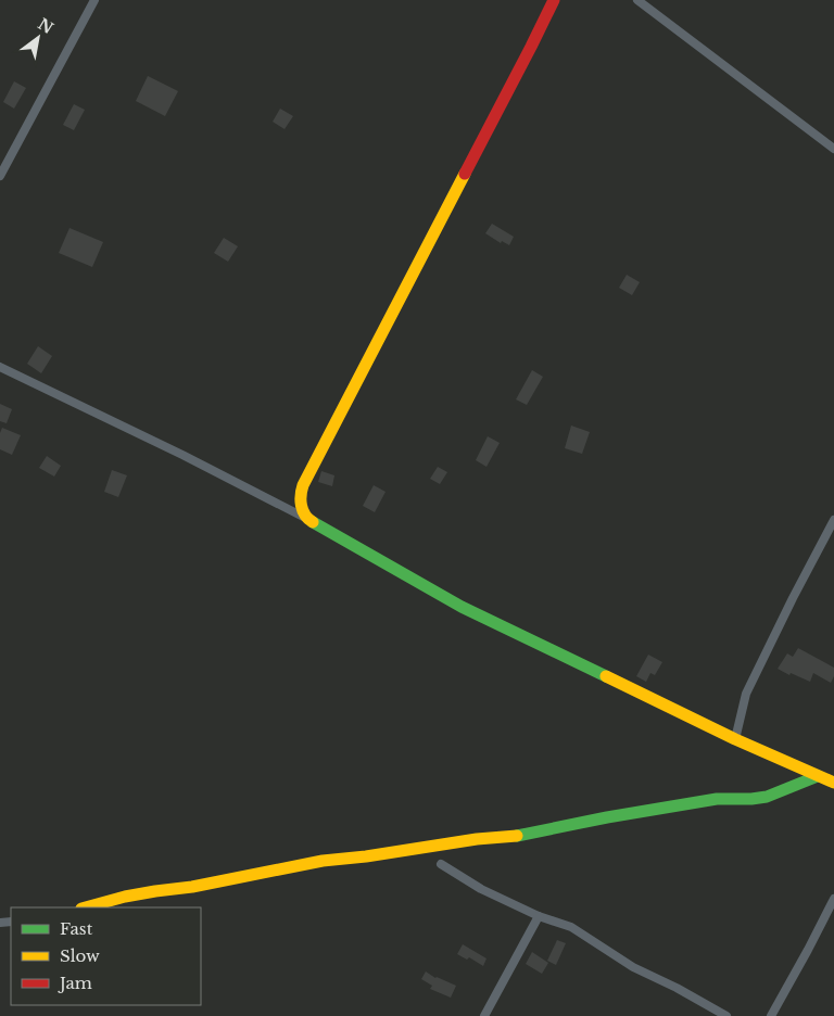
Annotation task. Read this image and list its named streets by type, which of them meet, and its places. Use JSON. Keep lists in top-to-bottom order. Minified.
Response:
{"legend":["Fast","Slow","Jam"],"north":"top right"}
